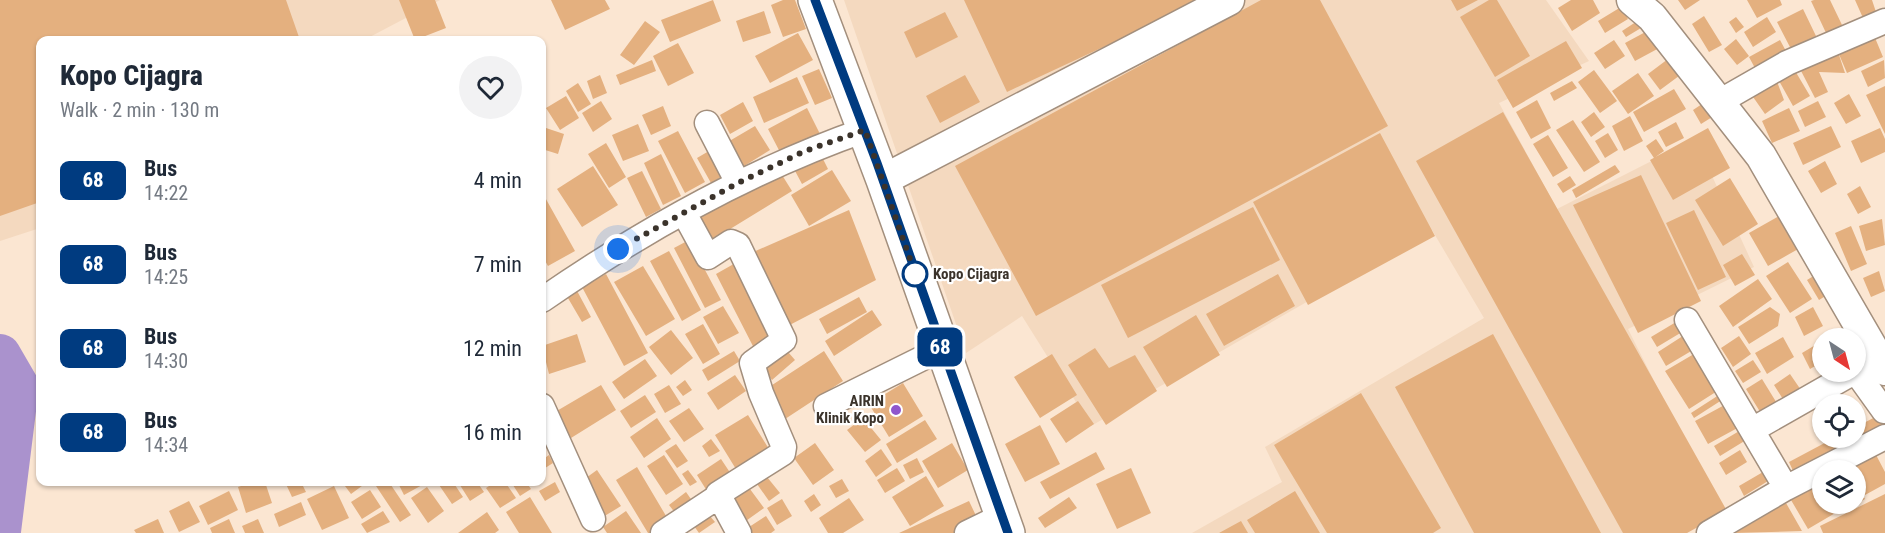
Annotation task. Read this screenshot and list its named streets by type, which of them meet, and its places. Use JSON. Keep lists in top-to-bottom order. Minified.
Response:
{"places":["Kopo Cijagra","AIRIN Klinik Kopo"],"lines":["bus line 68"],"north":"bottom right","page":{"on_map":"68","heading":["Kopo Cijagra","Walk · 2 min · 130 m"],"list":[{"mark":"68","name":"Bus","note":"14:22","value":"4 min"},{"mark":"68","name":"Bus","note":"14:25","value":"7 min"},{"mark":"68","name":"Bus","note":"14:30","value":"12 min"},{"mark":"68","name":"Bus","note":"14:34","value":"16 min"}]}}
